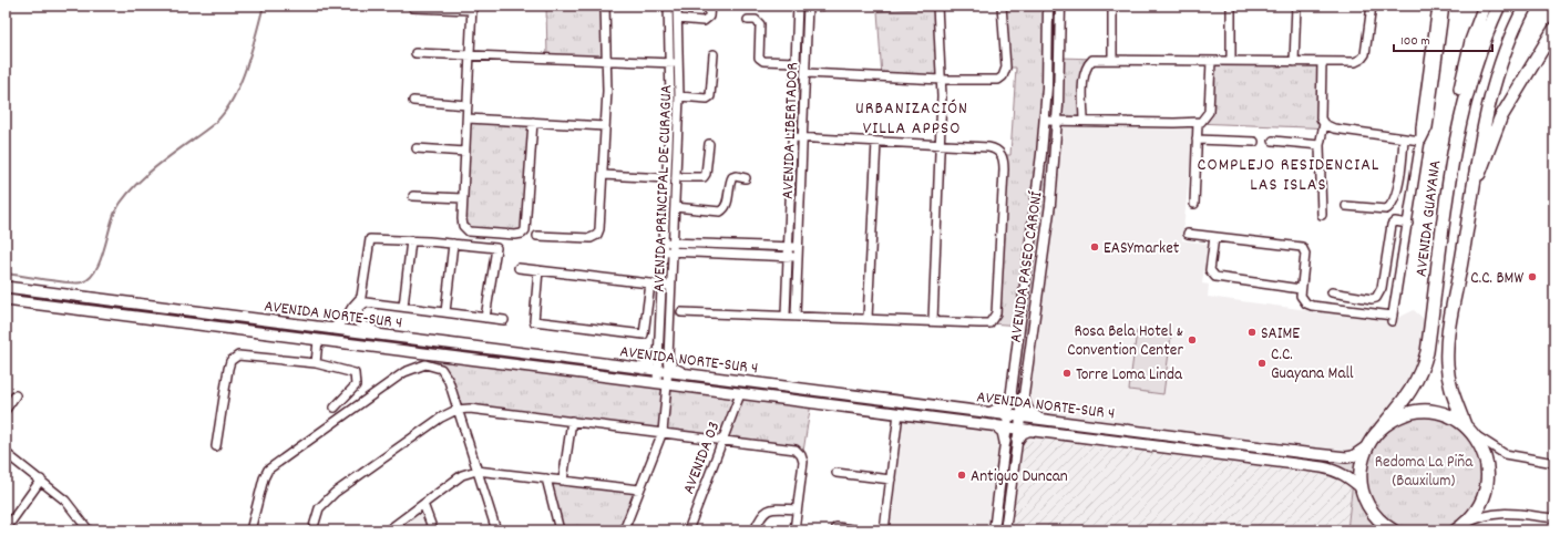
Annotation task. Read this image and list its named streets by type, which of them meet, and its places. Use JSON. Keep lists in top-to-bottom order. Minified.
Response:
{"streets":{"main road":["AVENIDA GUAYANA","AVENIDA NORTE-SUR 4"],"street":["AVENIDA LIBERTADOR","AVENIDA PRINCIPAL DE CURAGUA","AVENIDA PASEO CARONÍ","AVENIDA 03"]},"crossings":[["AVENIDA PRINCIPAL DE CURAGUA","AVENIDA NORTE-SUR 4"],["AVENIDA GUAYANA","AVENIDA NORTE-SUR 4"],["AVENIDA PASEO CARONÍ","AVENIDA NORTE-SUR 4"],["AVENIDA NORTE-SUR 4","AVENIDA 03"]],"districts":["URBANIZACIÓN VILLA APPSO","COMPLEJO RESIDENCIAL LAS ISLAS"],"parks":["Redoma La Piña (Bauxilum)"],"places":["EASYmarket","C.C. BMW","SAIME","Rosa Bela Hotel & Convention Center","C.C. Guayana Mall","Torre Loma Linda","Antiguo Duncan"],"scale_bar":"100 m"}
